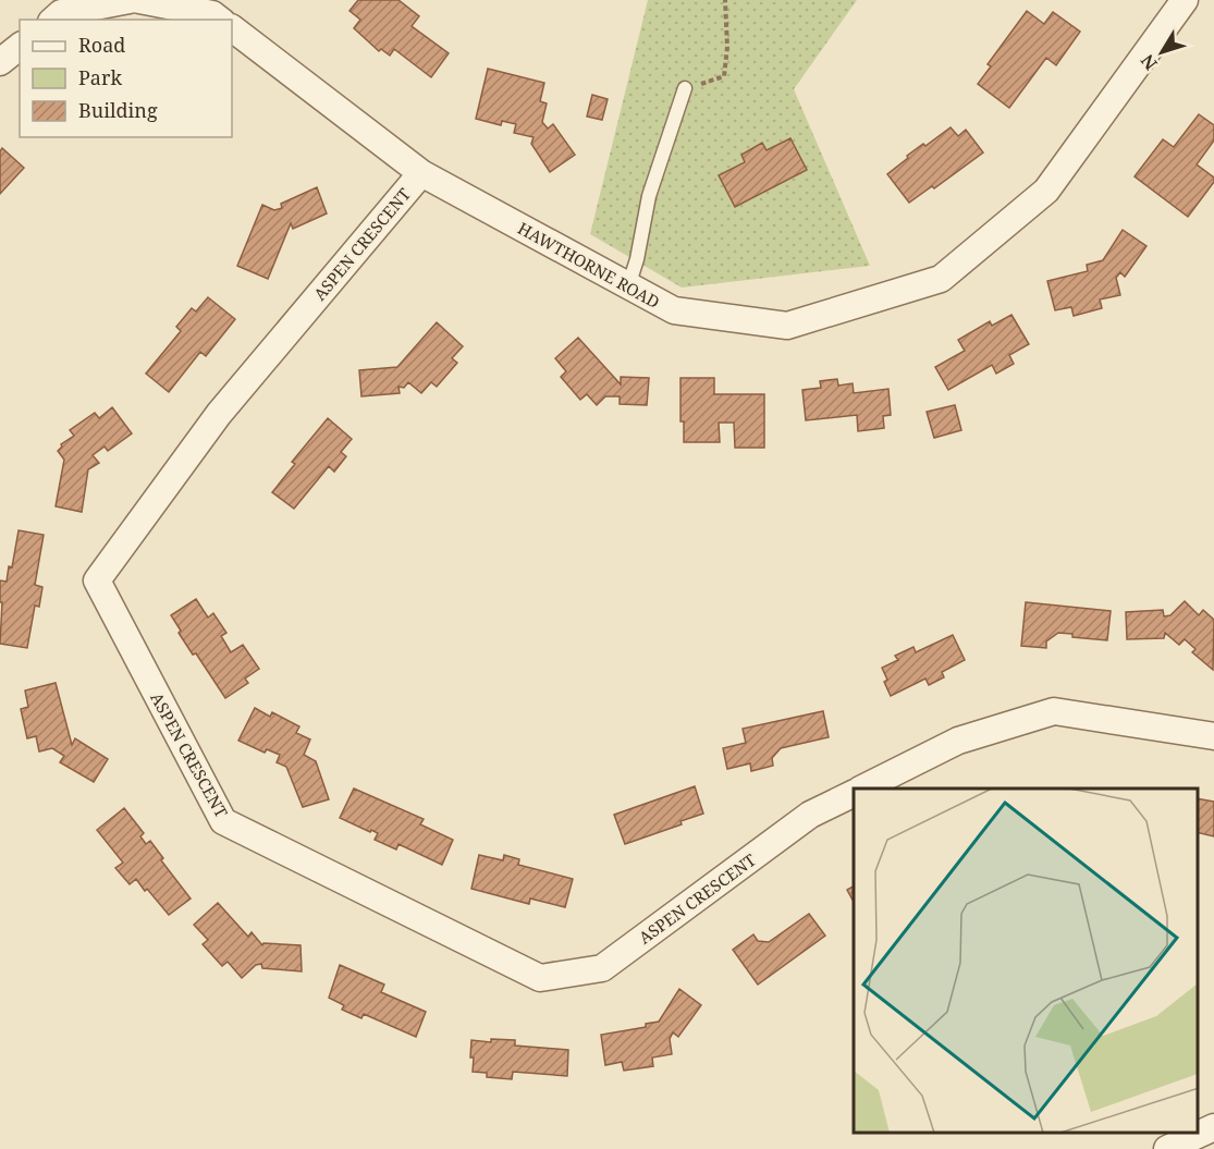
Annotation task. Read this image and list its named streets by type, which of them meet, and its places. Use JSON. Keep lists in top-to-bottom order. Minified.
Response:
{"streets":{"street":["ASPEN CRESCENT","HAWTHORNE ROAD"]},"crossings":[["ASPEN CRESCENT","HAWTHORNE ROAD"]],"legend":["Road","Park","Building"],"north":"bottom left"}
